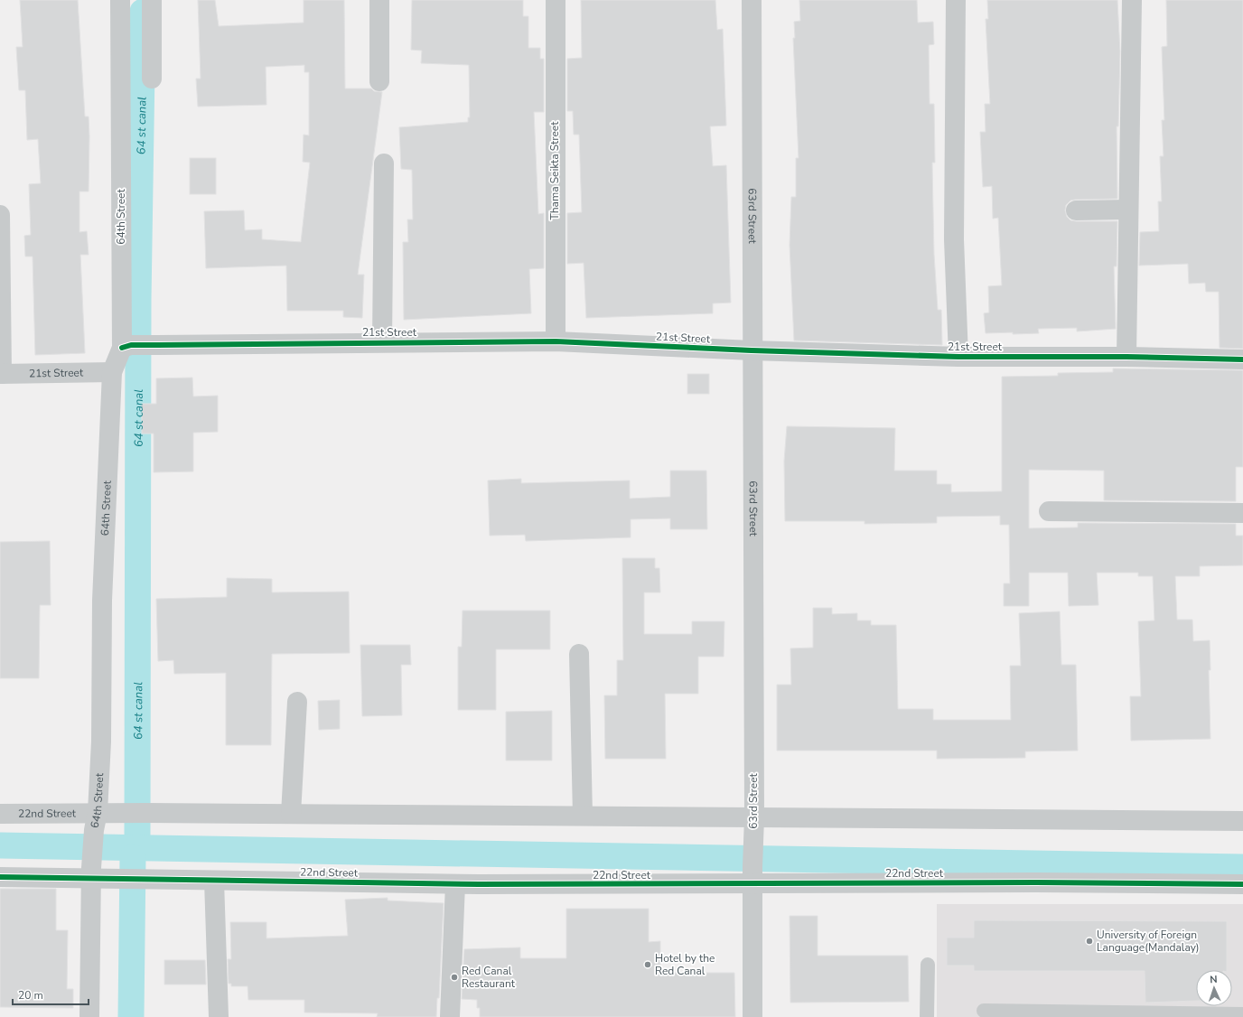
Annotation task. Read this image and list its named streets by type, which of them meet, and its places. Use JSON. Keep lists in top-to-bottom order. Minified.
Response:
{"streets":{"street":["Thama Seikta Street","63rd Street","64th Street","21st Street","22nd Street"]},"crossings":[["Thama Seikta Street","21st Street"],["63rd Street","21st Street"],["63rd Street","22nd Street"],["64th Street","21st Street"],["64th Street","22nd Street"]],"water":["64 st canal"],"places":["University of Foreign Language(Mandalay)","Hotel by the Red Canal","Red Canal Restaurant"],"scale_bar":"20 m","north":"top"}
